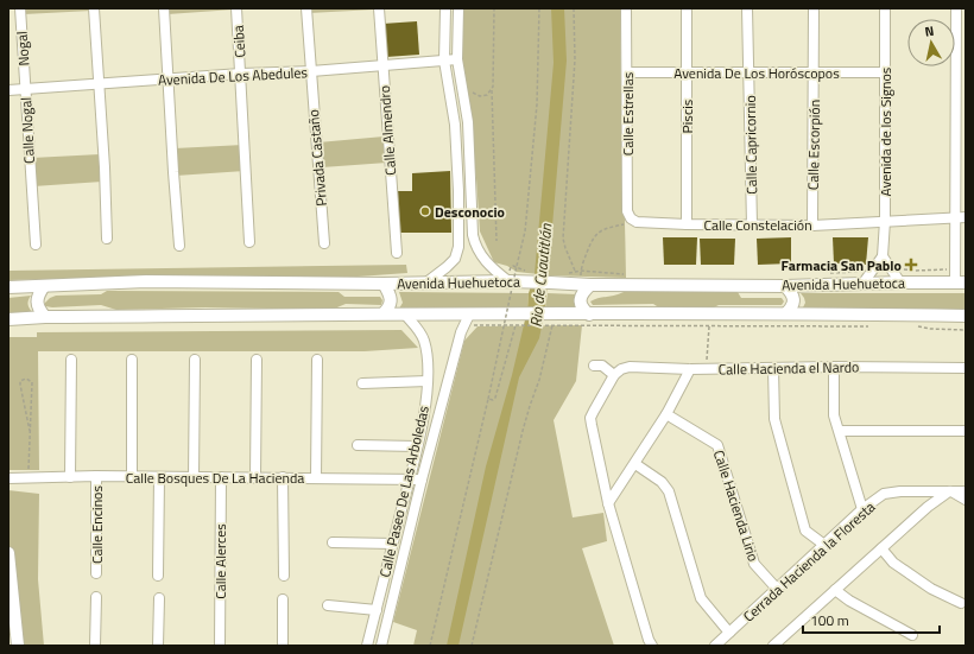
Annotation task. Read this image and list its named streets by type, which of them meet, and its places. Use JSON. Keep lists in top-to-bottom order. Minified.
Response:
{"streets":{"main road":["Avenida Huehuetoca"],"street":["Ceiba","Nogal","Avenida De Los Horóscopos","Avenida De Los Abedules","Calle Estrellas","Piscis","Calle Nogal","Calle Almendro","Avenida de los Signos","Calle Capricornio","Calle Escorpión","Privada Castaño","Calle Constelación","Calle Hacienda el Nardo","Calle Bosques De La Hacienda","Calle Paseo De Las Arboledas","Calle Hacienda Lirio","Calle Encinos","Calle Alerces","Cerrada Hacienda la Floresta"]},"crossings":[["Ceiba","Avenida De Los Abedules"],["Nogal","Avenida De Los Abedules"],["Nogal","Calle Nogal"],["Avenida De Los Horóscopos","Calle Estrellas"],["Avenida De Los Horóscopos","Piscis"],["Avenida De Los Horóscopos","Avenida de los Signos"],["Avenida De Los Horóscopos","Calle Capricornio"],["Avenida De Los Horóscopos","Calle Escorpión"],["Avenida De Los Abedules","Calle Nogal"],["Avenida De Los Abedules","Calle Almendro"],["Avenida De Los Abedules","Privada Castaño"],["Calle Estrellas","Calle Constelación"],["Piscis","Calle Constelación"],["Avenida de los Signos","Calle Constelación"],["Calle Capricornio","Calle Constelación"],["Calle Escorpión","Calle Constelación"],["Avenida Huehuetoca","Calle Paseo De Las Arboledas"],["Calle Bosques De La Hacienda","Calle Paseo De Las Arboledas"],["Calle Bosques De La Hacienda","Calle Encinos"],["Calle Bosques De La Hacienda","Calle Alerces"],["Calle Hacienda Lirio","Cerrada Hacienda la Floresta"]],"water":["Rio de Cuautitlán"],"places":{"other":["Desconocio"],"health":["Farmacia San Pablo"]},"scale_bar":"100 m","north":"top"}
